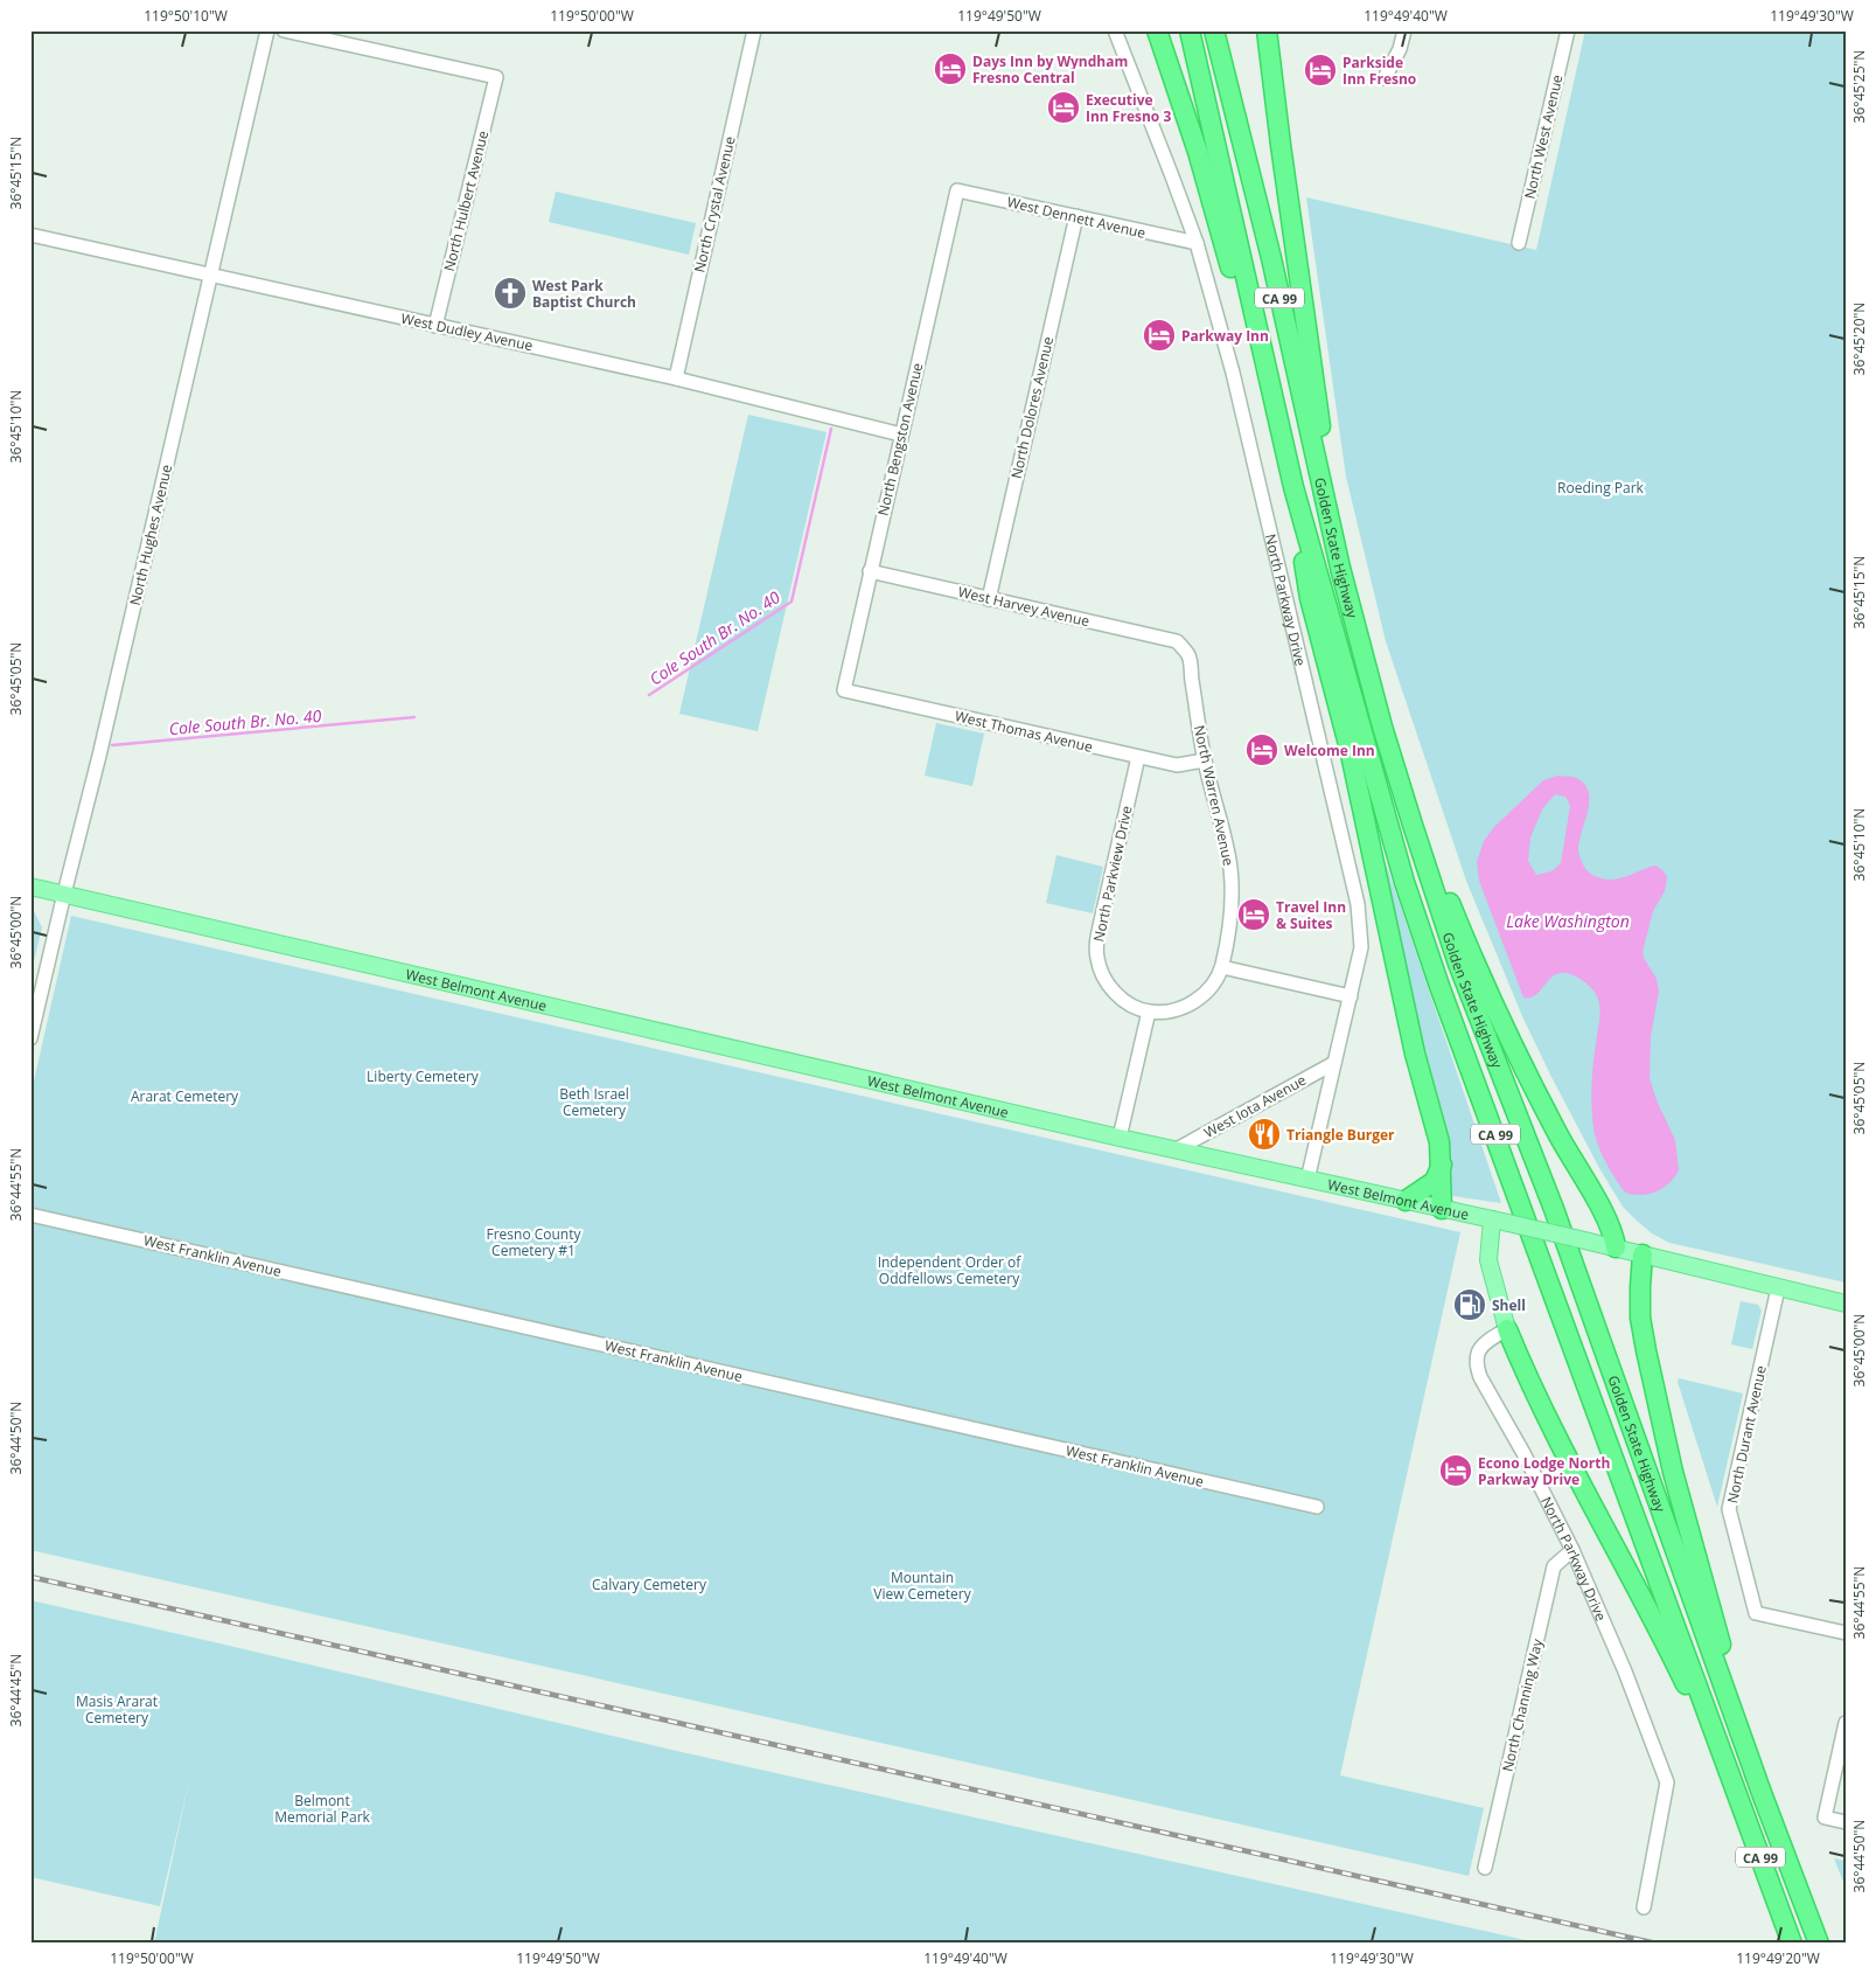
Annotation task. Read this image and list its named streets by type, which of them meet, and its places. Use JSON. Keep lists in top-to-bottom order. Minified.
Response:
{"streets":{"highway":["CA 99","Golden State Highway"],"main road":["West Belmont Avenue"],"street":["North West Avenue","North Hulbert Avenue","North Crystal Avenue","West Dennett Avenue","West Dudley Avenue","North Dolores Avenue","North Bengston Avenue","North Hughes Avenue","North Parkway Drive","West Harvey Avenue","West Thomas Avenue","North Warren Avenue","North Parkview Drive","West Iota Avenue","West Franklin Avenue","North Durant Avenue","North Channing Way"]},"crossings":[["North Hulbert Avenue","West Dudley Avenue"],["North Crystal Avenue","West Dudley Avenue"],["West Dennett Avenue","North Dolores Avenue"],["West Dennett Avenue","North Bengston Avenue"],["West Dennett Avenue","North Parkway Drive"],["West Dudley Avenue","North Bengston Avenue"],["West Dudley Avenue","North Hughes Avenue"],["North Dolores Avenue","West Harvey Avenue"],["North Bengston Avenue","West Harvey Avenue"],["North Bengston Avenue","West Thomas Avenue"],["North Hughes Avenue","West Belmont Avenue"],["North Parkway Drive","West Belmont Avenue"],["North Parkway Drive","West Iota Avenue"],["North Parkway Drive","North Channing Way"],["West Harvey Avenue","North Warren Avenue"],["West Thomas Avenue","North Warren Avenue"],["West Thomas Avenue","North Parkview Drive"],["North Warren Avenue","North Parkview Drive"],["West Belmont Avenue","West Iota Avenue"],["West Belmont Avenue","North Durant Avenue"]],"water":["Cole South Br. No. 40","Lake Washington"],"parks":["Roeding Park","Liberty Cemetery","Beth Israel Cemetery","Ararat Cemetery","Fresno County Cemetery #1","Independent Order of Oddfellows Cemetery","Mountain View Cemetery","Calvary Cemetery","Masis Ararat Cemetery","Belmont Memorial Park"],"places":{"hotel":["Days Inn by Wyndham Fresno Central","Parkside Inn Fresno","Executive Inn Fresno 3","Parkway Inn","Welcome Inn","Travel Inn & Suites","Econo Lodge North Parkway Drive"],"church":["West Park Baptist Church"],"restaurant":["Triangle Burger"],"fuel station":["Shell"]},"coordinates":["119°50'10\"W","119°50'00\"W","119°49'50\"W","119°49'40\"W","119°49'30\"W","36°45'25\"N","36°45'15\"N","36°45'20\"N","36°45'10\"N","36°45'05\"N","36°45'00\"N","36°44'55\"N","36°44'50\"N","36°44'45\"N","119°49'20\"W"]}
